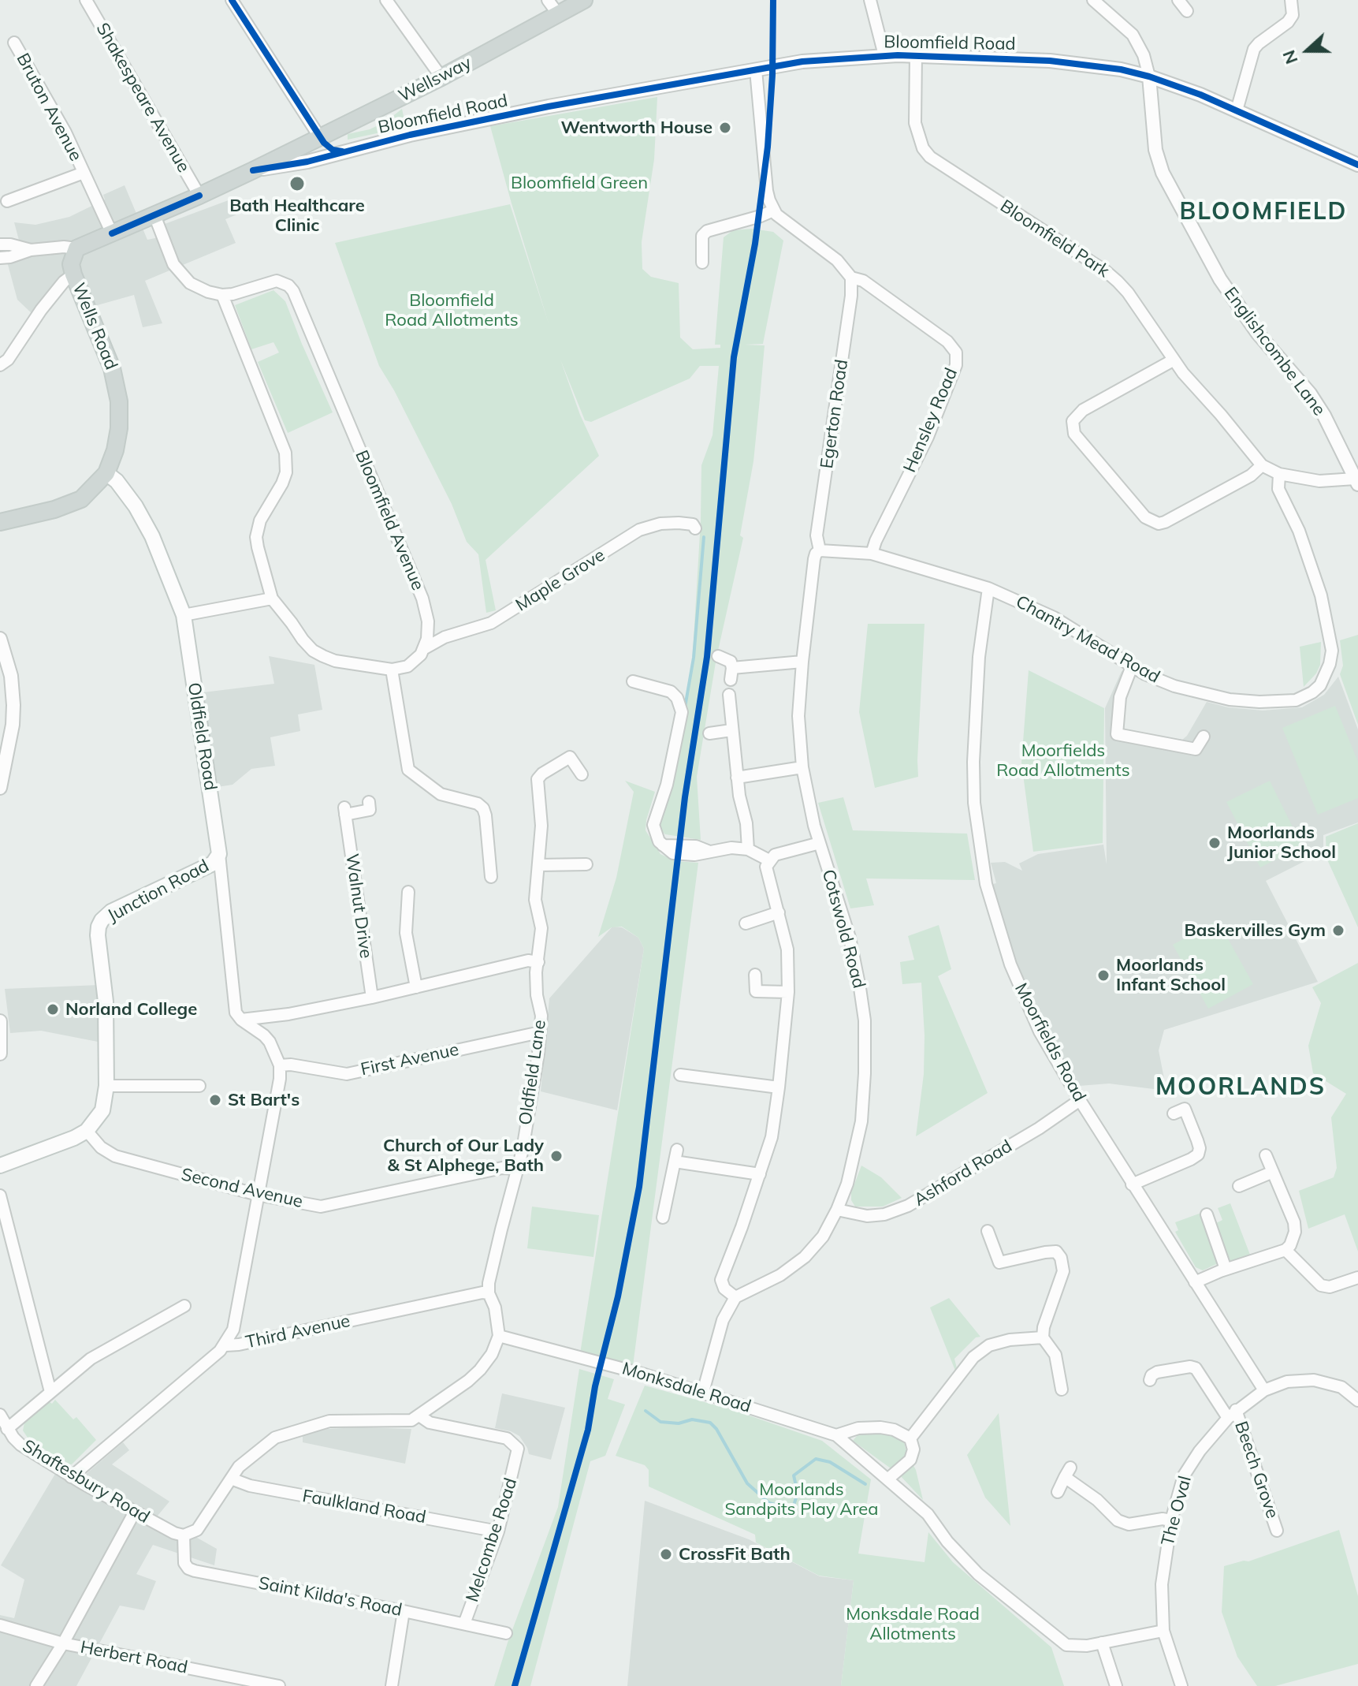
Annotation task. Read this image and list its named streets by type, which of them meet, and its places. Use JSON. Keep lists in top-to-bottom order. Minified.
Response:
{"streets":{"main road":["Wellsway","Wells Road","Oldfield Road","Junction Road"],"street":["Bloomfield Road","Shakespeare Avenue","Bruton Avenue","Bloomfield Park","Englishcombe Lane","Egerton Road","Hensley Road","Bloomfield Avenue","Maple Grove","Chantry Mead Road","Walnut Drive","Cotswold Road","Moorfields Road","First Avenue","Oldfield Lane","Ashford Road","Second Avenue","Third Avenue","Monksdale Road","Beech Grove","Shaftesbury Road","Faulkland Road","The Oval","Melcombe Road","Saint Kilda's Road","Herbert Road"]},"crossings":[["Bloomfield Road","Wellsway"],["Bloomfield Road","Bloomfield Park"],["Bloomfield Road","Englishcombe Lane"],["Wellsway","Shakespeare Avenue"],["Wellsway","Bruton Avenue"],["Wellsway","Wells Road"],["Bloomfield Park","Englishcombe Lane"],["Bloomfield Park","Chantry Mead Road"],["Wells Road","Oldfield Road"],["Egerton Road","Hensley Road"],["Egerton Road","Chantry Mead Road"],["Egerton Road","Cotswold Road"],["Hensley Road","Chantry Mead Road"],["Bloomfield Avenue","Maple Grove"],["Chantry Mead Road","Cotswold Road"],["Chantry Mead Road","Moorfields Road"],["Oldfield Road","Junction Road"],["Junction Road","Second Avenue"],["Cotswold Road","Ashford Road"],["Moorfields Road","Ashford Road"],["Moorfields Road","The Oval"],["First Avenue","Oldfield Lane"],["Oldfield Lane","Second Avenue"],["Oldfield Lane","Third Avenue"],["Oldfield Lane","Monksdale Road"],["Third Avenue","Shaftesbury Road"],["Monksdale Road","The Oval"],["Beech Grove","The Oval"],["Shaftesbury Road","Saint Kilda's Road"],["Faulkland Road","Melcombe Road"],["Melcombe Road","Saint Kilda's Road"]],"districts":["BLOOMFIELD","MOORLANDS"],"parks":["Bloomfield Green","Bloomfield Road Allotments","Moorfields Road Allotments","Moorlands Sandpits Play Area","Monksdale Road Allotments"],"places":["Wentworth House","Bath Healthcare Clinic","Moorlands Junior School","Baskervilles Gym","Moorlands Infant School","Norland College","St Bart's","Church of Our Lady & St Alphege, Bath","CrossFit Bath"],"north":"left"}
